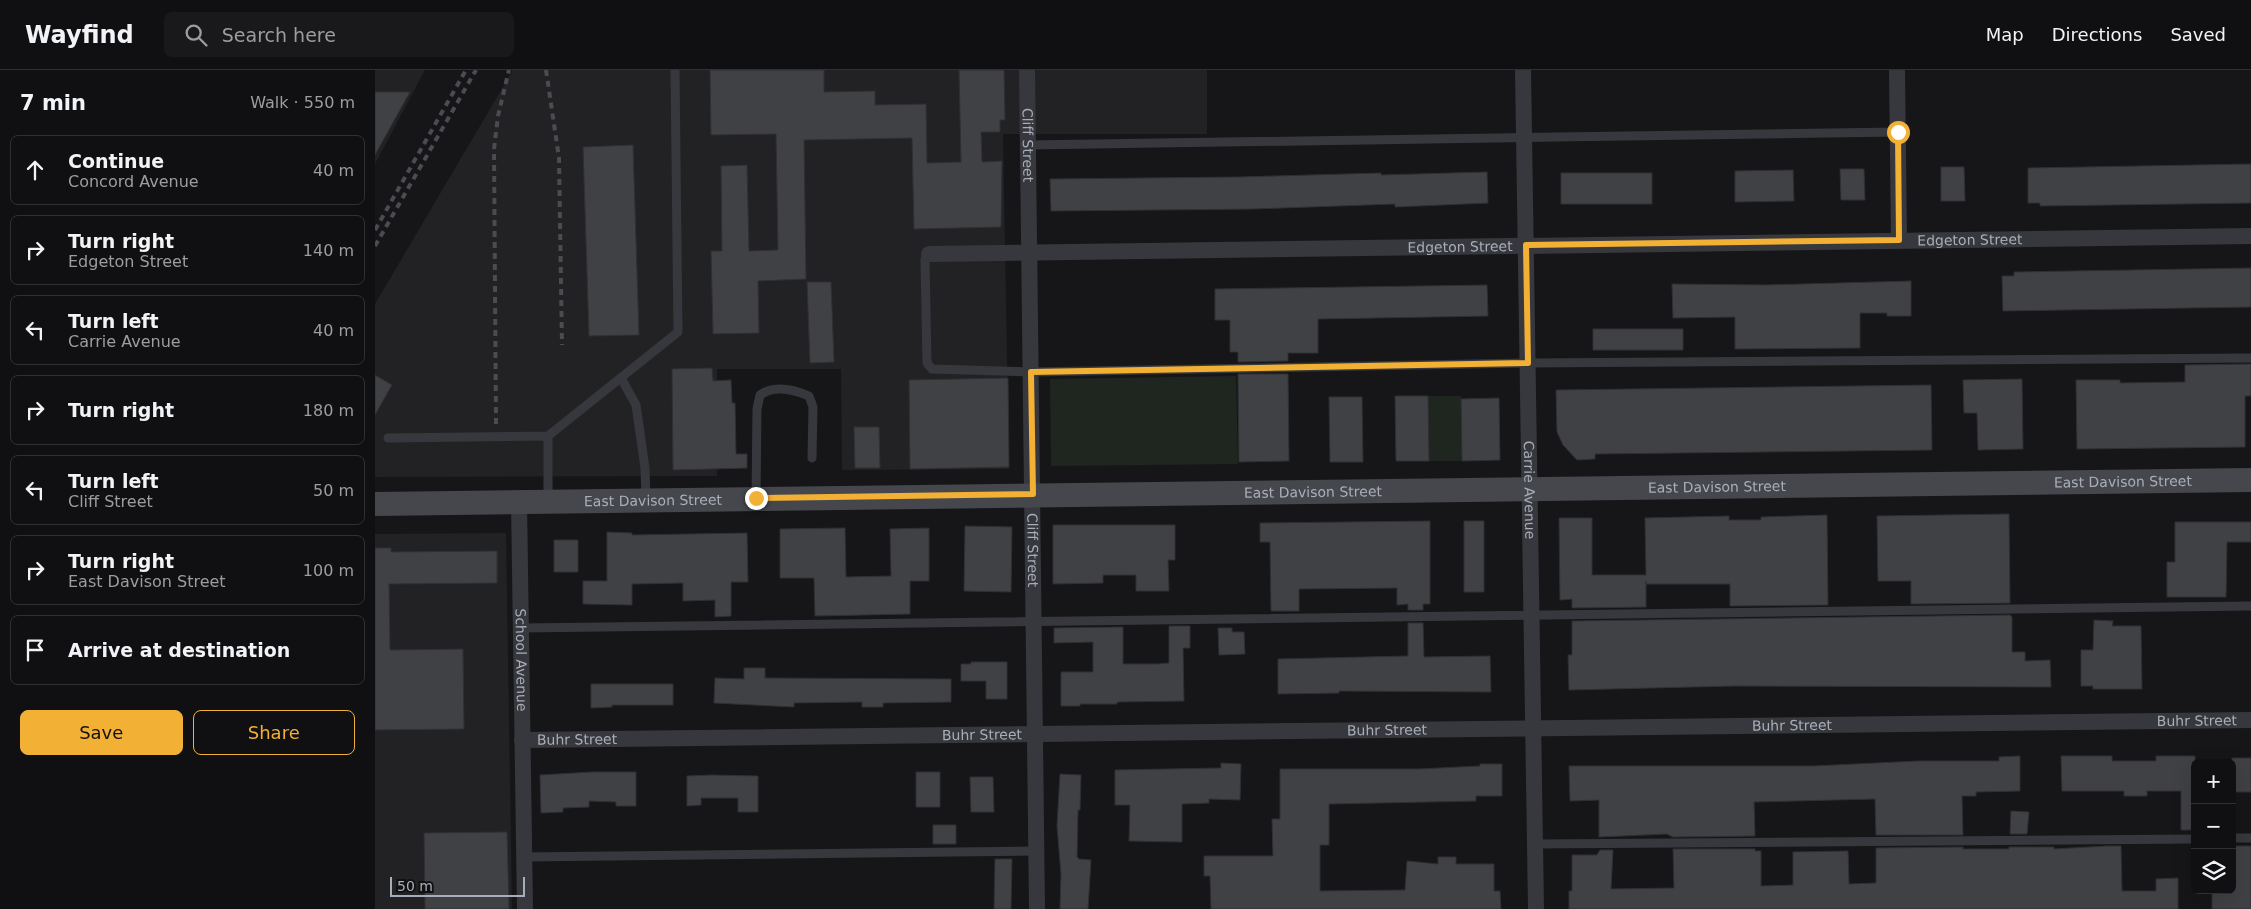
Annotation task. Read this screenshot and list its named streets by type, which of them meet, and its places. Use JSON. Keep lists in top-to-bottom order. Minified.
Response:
{"streets":{"main road":["East Davison Street"],"street":["Cliff Street","Edgeton Street","Carrie Avenue","School Avenue","Buhr Street"]},"crossings":[["Cliff Street","Edgeton Street"],["Cliff Street","East Davison Street"],["Cliff Street","Buhr Street"],["Edgeton Street","Carrie Avenue"],["East Davison Street","Carrie Avenue"],["East Davison Street","School Avenue"],["Carrie Avenue","Buhr Street"],["School Avenue","Buhr Street"]],"scale_bar":"50 m","page":{"header":"Wayfind","search":"Search here","nav":["Map","Directions","Saved"],"heading":["7 min","Walk · 550 m"],"list":[["Continue","Concord Avenue","40 m"],["Turn right","Edgeton Street","140 m"],["Turn left","Carrie Avenue","40 m"],["Turn right","180 m"],["Turn left","Cliff Street","50 m"],["Turn right","East Davison Street","100 m"],"Arrive at destination"],"buttons":["Save","Share"],"map_buttons":["+","−"],"scale":"50 m"}}
